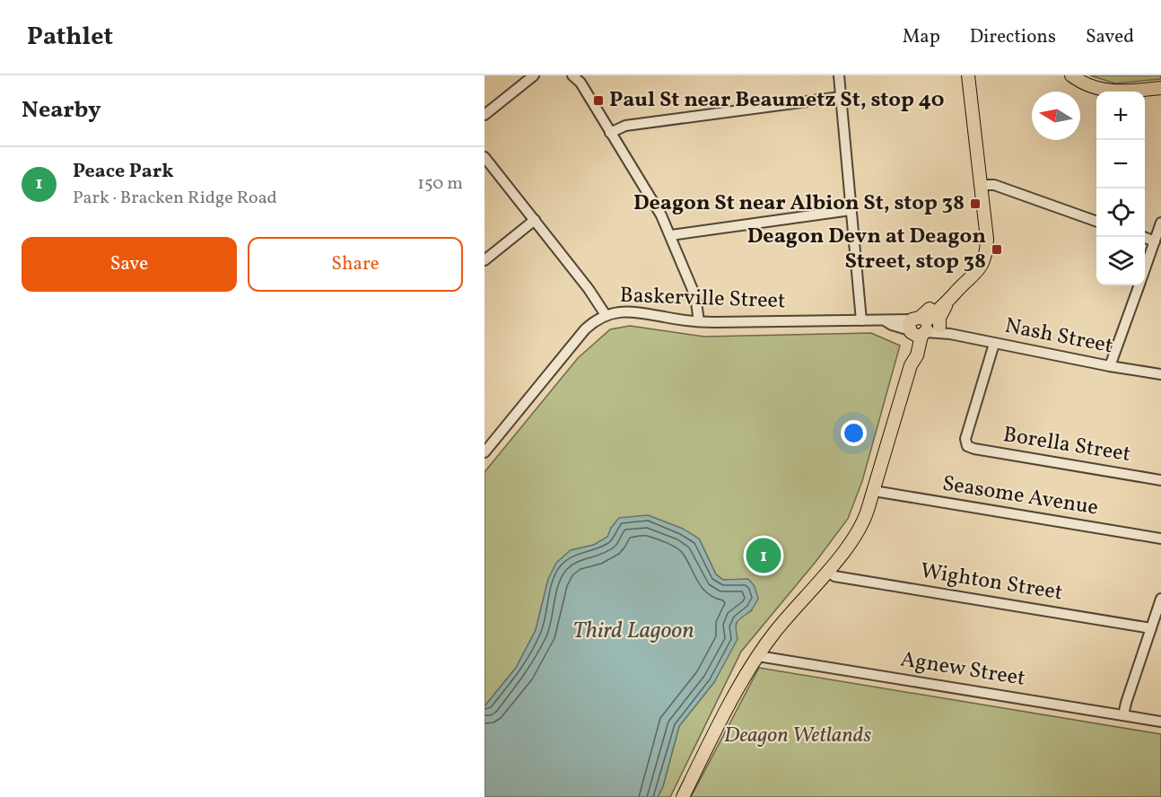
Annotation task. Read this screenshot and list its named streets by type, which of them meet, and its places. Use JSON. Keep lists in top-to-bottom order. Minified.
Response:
{"streets":{"street":["Baskerville Street","Nash Street","Borella Street","Seasome Avenue","Wighton Street","Agnew Street"]},"crossings":[["Baskerville Street","Nash Street"],["Nash Street","Borella Street"]],"water":["Third Lagoon"],"parks":["Deagon Wetlands"],"places":{"transit":["Paul St near Beaumetz St, stop 40","Deagon St near Albion St, stop 38","Deagon Devn at Deagon Street, stop 38"]},"north":"left","page":{"header":"Pathlet","nav":["Map","Directions","Saved"],"heading":"Nearby","map_buttons":["+","−"],"list":[{"mark":"1","name":"Peace Park","note":"Park · Bracken Ridge Road","value":"150 m"}],"buttons":["Save","Share"],"pins":"1"}}
